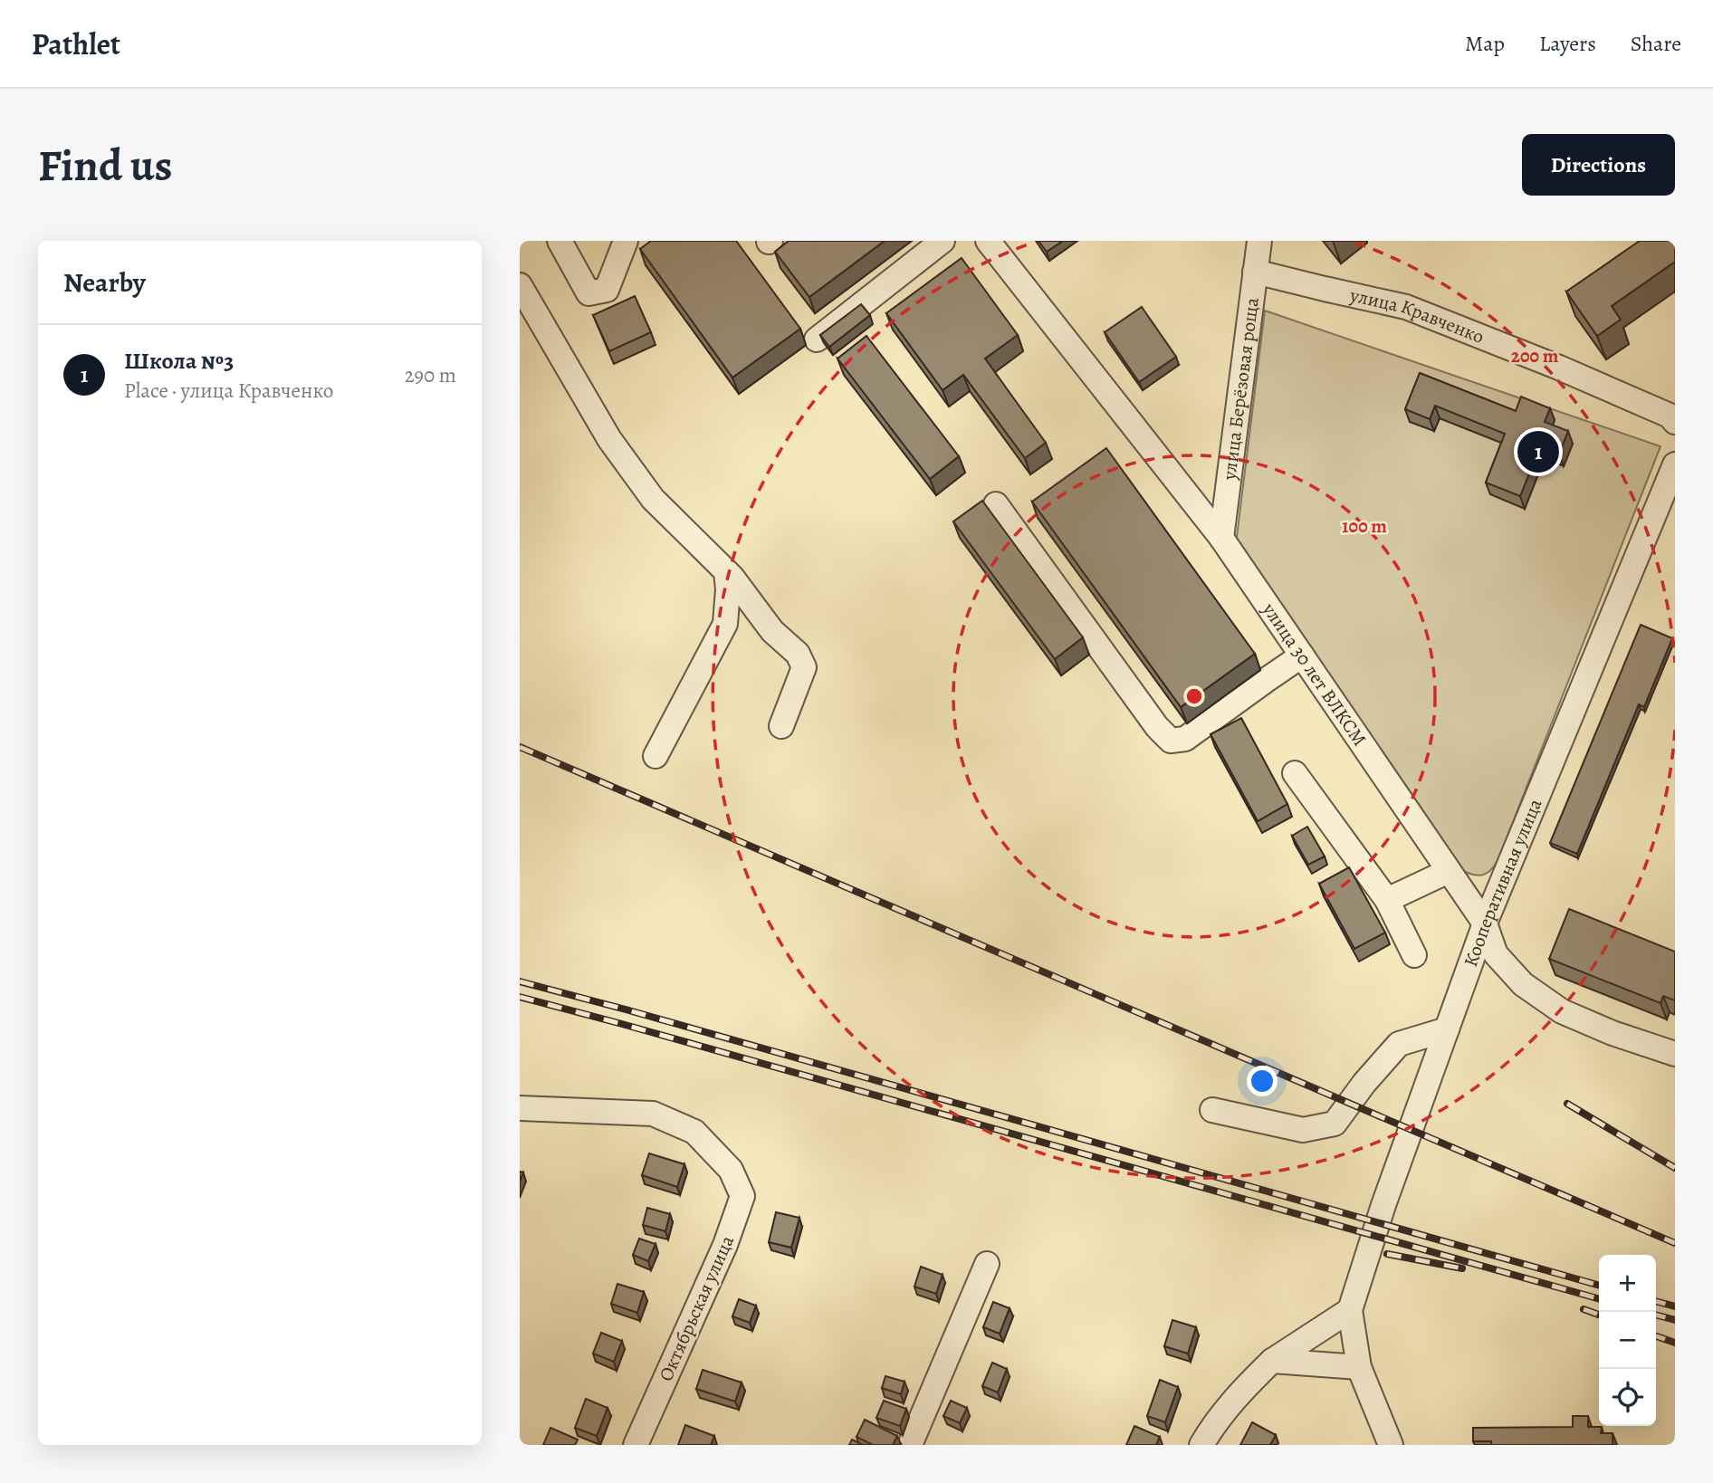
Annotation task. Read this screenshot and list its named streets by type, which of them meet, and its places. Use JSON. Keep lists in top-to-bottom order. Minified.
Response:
{"streets":{"street":["улица Кравченко","улица Берёзовая роща","улица 30 лет ВЛКСМ","Кооперативная улица","Октябрьская улица"]},"crossings":[["улица Кравченко","улица Берёзовая роща"],["улица Берёзовая роща","улица 30 лет ВЛКСМ"],["улица 30 лет ВЛКСМ","Кооперативная улица"]],"page":{"header":"Pathlet","nav":["Map","Layers","Share"],"buttons":"Directions","title":"Find us","heading":"Nearby","list":[{"mark":"1","name":"Школа №3","note":"Place · улица Кравченко","value":"290 m"}],"pins":"1","map_buttons":["+","−"]},"rings":["200 m","100 m"]}
